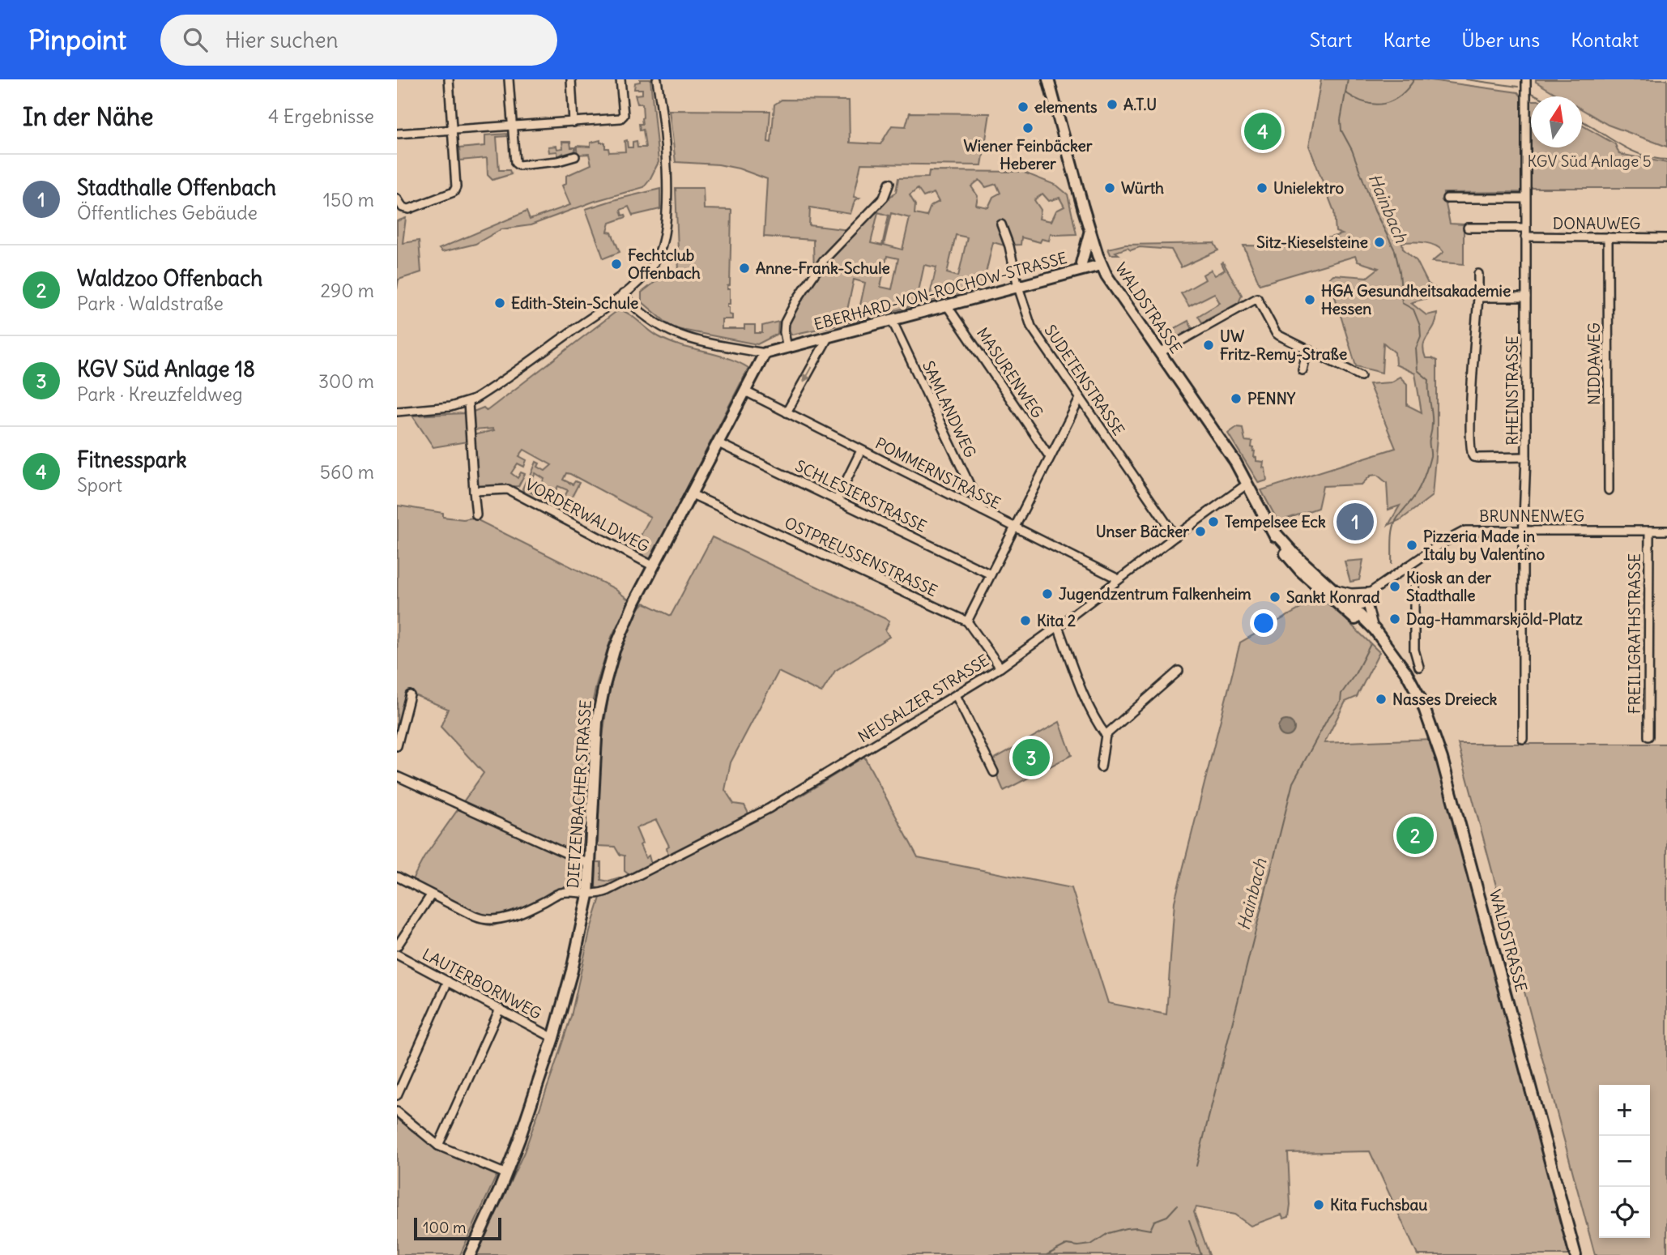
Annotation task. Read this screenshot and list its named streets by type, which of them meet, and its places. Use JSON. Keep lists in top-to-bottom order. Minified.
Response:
{"streets":{"main road":["EBERHARD-VON-ROCHOW-STRASSE","WALDSTRASSE","DIETZENBACHER STRASSE"],"street":["DONAUWEG","NIDDAWEG","MASURENWEG","SUDETENSTRASSE","RHEINSTRASSE","SAMLANDWEG","POMMERNSTRASSE","SCHLESIERSTRASSE","VORDERWALDWEG","BRUNNENWEG","OSTPREUSSENSTRASSE","FREILIGRATHSTRASSE","NEUSALZER STRASSE","LAUTERBORNWEG"]},"crossings":[["DONAUWEG","NIDDAWEG"],["DONAUWEG","RHEINSTRASSE"],["EBERHARD-VON-ROCHOW-STRASSE","WALDSTRASSE"],["EBERHARD-VON-ROCHOW-STRASSE","MASURENWEG"],["EBERHARD-VON-ROCHOW-STRASSE","SUDETENSTRASSE"],["EBERHARD-VON-ROCHOW-STRASSE","SAMLANDWEG"],["EBERHARD-VON-ROCHOW-STRASSE","DIETZENBACHER STRASSE"],["WALDSTRASSE","NEUSALZER STRASSE"],["SUDETENSTRASSE","NEUSALZER STRASSE"],["RHEINSTRASSE","BRUNNENWEG"],["SAMLANDWEG","POMMERNSTRASSE"],["POMMERNSTRASSE","NEUSALZER STRASSE"],["POMMERNSTRASSE","DIETZENBACHER STRASSE"],["SCHLESIERSTRASSE","DIETZENBACHER STRASSE"],["VORDERWALDWEG","DIETZENBACHER STRASSE"],["BRUNNENWEG","FREILIGRATHSTRASSE"],["OSTPREUSSENSTRASSE","NEUSALZER STRASSE"],["OSTPREUSSENSTRASSE","DIETZENBACHER STRASSE"],["NEUSALZER STRASSE","DIETZENBACHER STRASSE"],["DIETZENBACHER STRASSE","LAUTERBORNWEG"]],"water":["Hainbach"],"parks":["KGV Süd Anlage 5"],"places":["A.T.U","elements","Wiener Feinbäcker Heberer","Würth","Unielektro","Sitz-Kieselsteine","Fechtclub Offenbach","Anne-Frank-Schule","HGA Gesundheitsakademie Hessen","Edith-Stein-Schule","UW Fritz-Remy-Straße","PENNY","Tempelsee Eck","Unser Bäcker","Pizzeria Made in Italy by Valentino","Kiosk an der Stadthalle","Jugendzentrum Falkenheim","Sankt Konrad","Dag-Hammarskjöld-Platz","Kita 2","Nasses Dreieck","Kita Fuchsbau"],"scale_bar":"100 m","north":"top","page":{"header":"Pinpoint","search":"Hier suchen","nav":["Start","Karte","Über uns","Kontakt"],"heading":["In der Nähe","4 Ergebnisse"],"pins":["4","1","3","2"],"list":[{"mark":"1","name":"Stadthalle Offenbach","note":"Öffentliches Gebäude","value":"150 m"},{"mark":"2","name":"Waldzoo Offenbach","note":"Park · Waldstraße","value":"290 m"},{"mark":"3","name":"KGV Süd Anlage 18","note":"Park · Kreuzfeldweg","value":"300 m"},{"mark":"4","name":"Fitnesspark","note":"Sport","value":"560 m"}],"map_buttons":["+","−"],"scale":"100 m"}}
